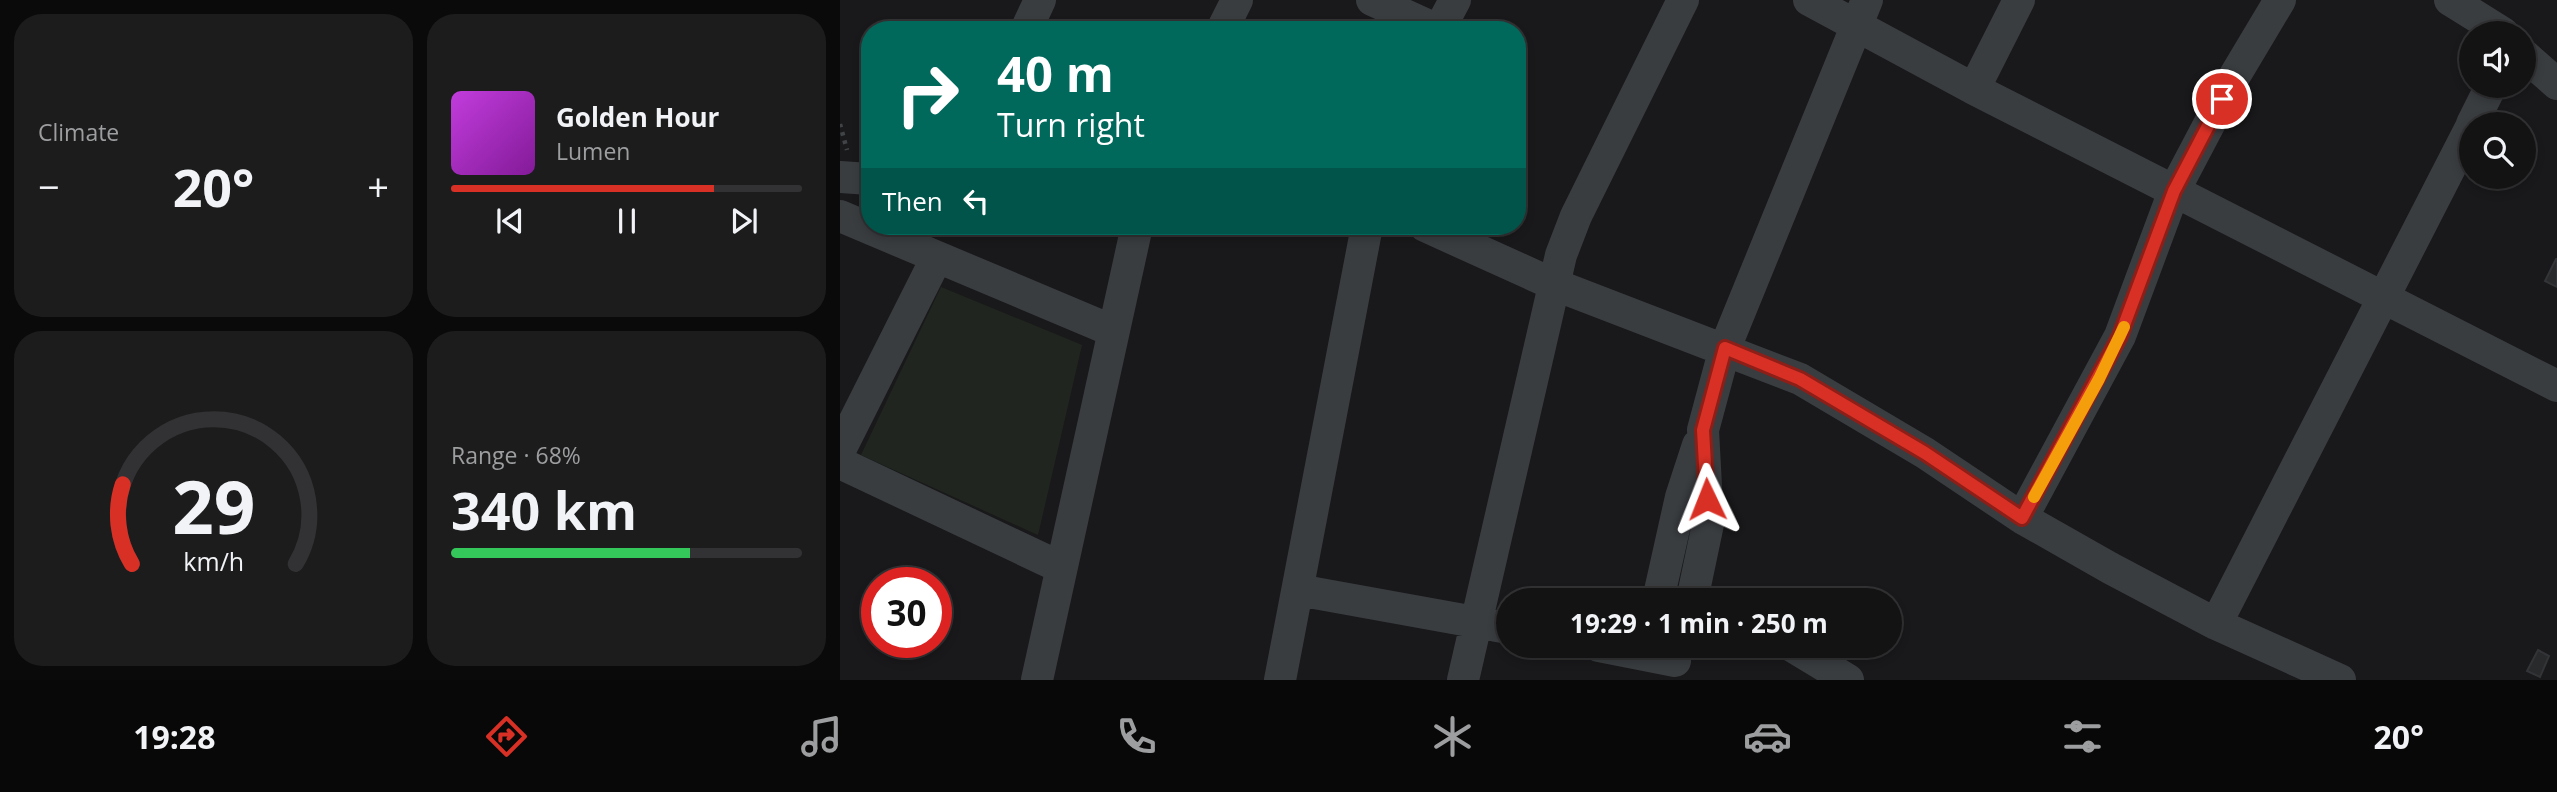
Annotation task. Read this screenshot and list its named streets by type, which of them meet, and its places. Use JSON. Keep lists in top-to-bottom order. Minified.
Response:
{"page":{"tile":["Climate",["Range · 68%","340 km"]],"turn":["40 m","Turn right"],"song":["Golden Hour","Lumen"],"heat":["−","20°","+"],"then":"Then","limit":"30","trip":"19:29 · 1 min · 250 m","tabs":["19:28","20°"],"gauge":["29","km/h"]}}
